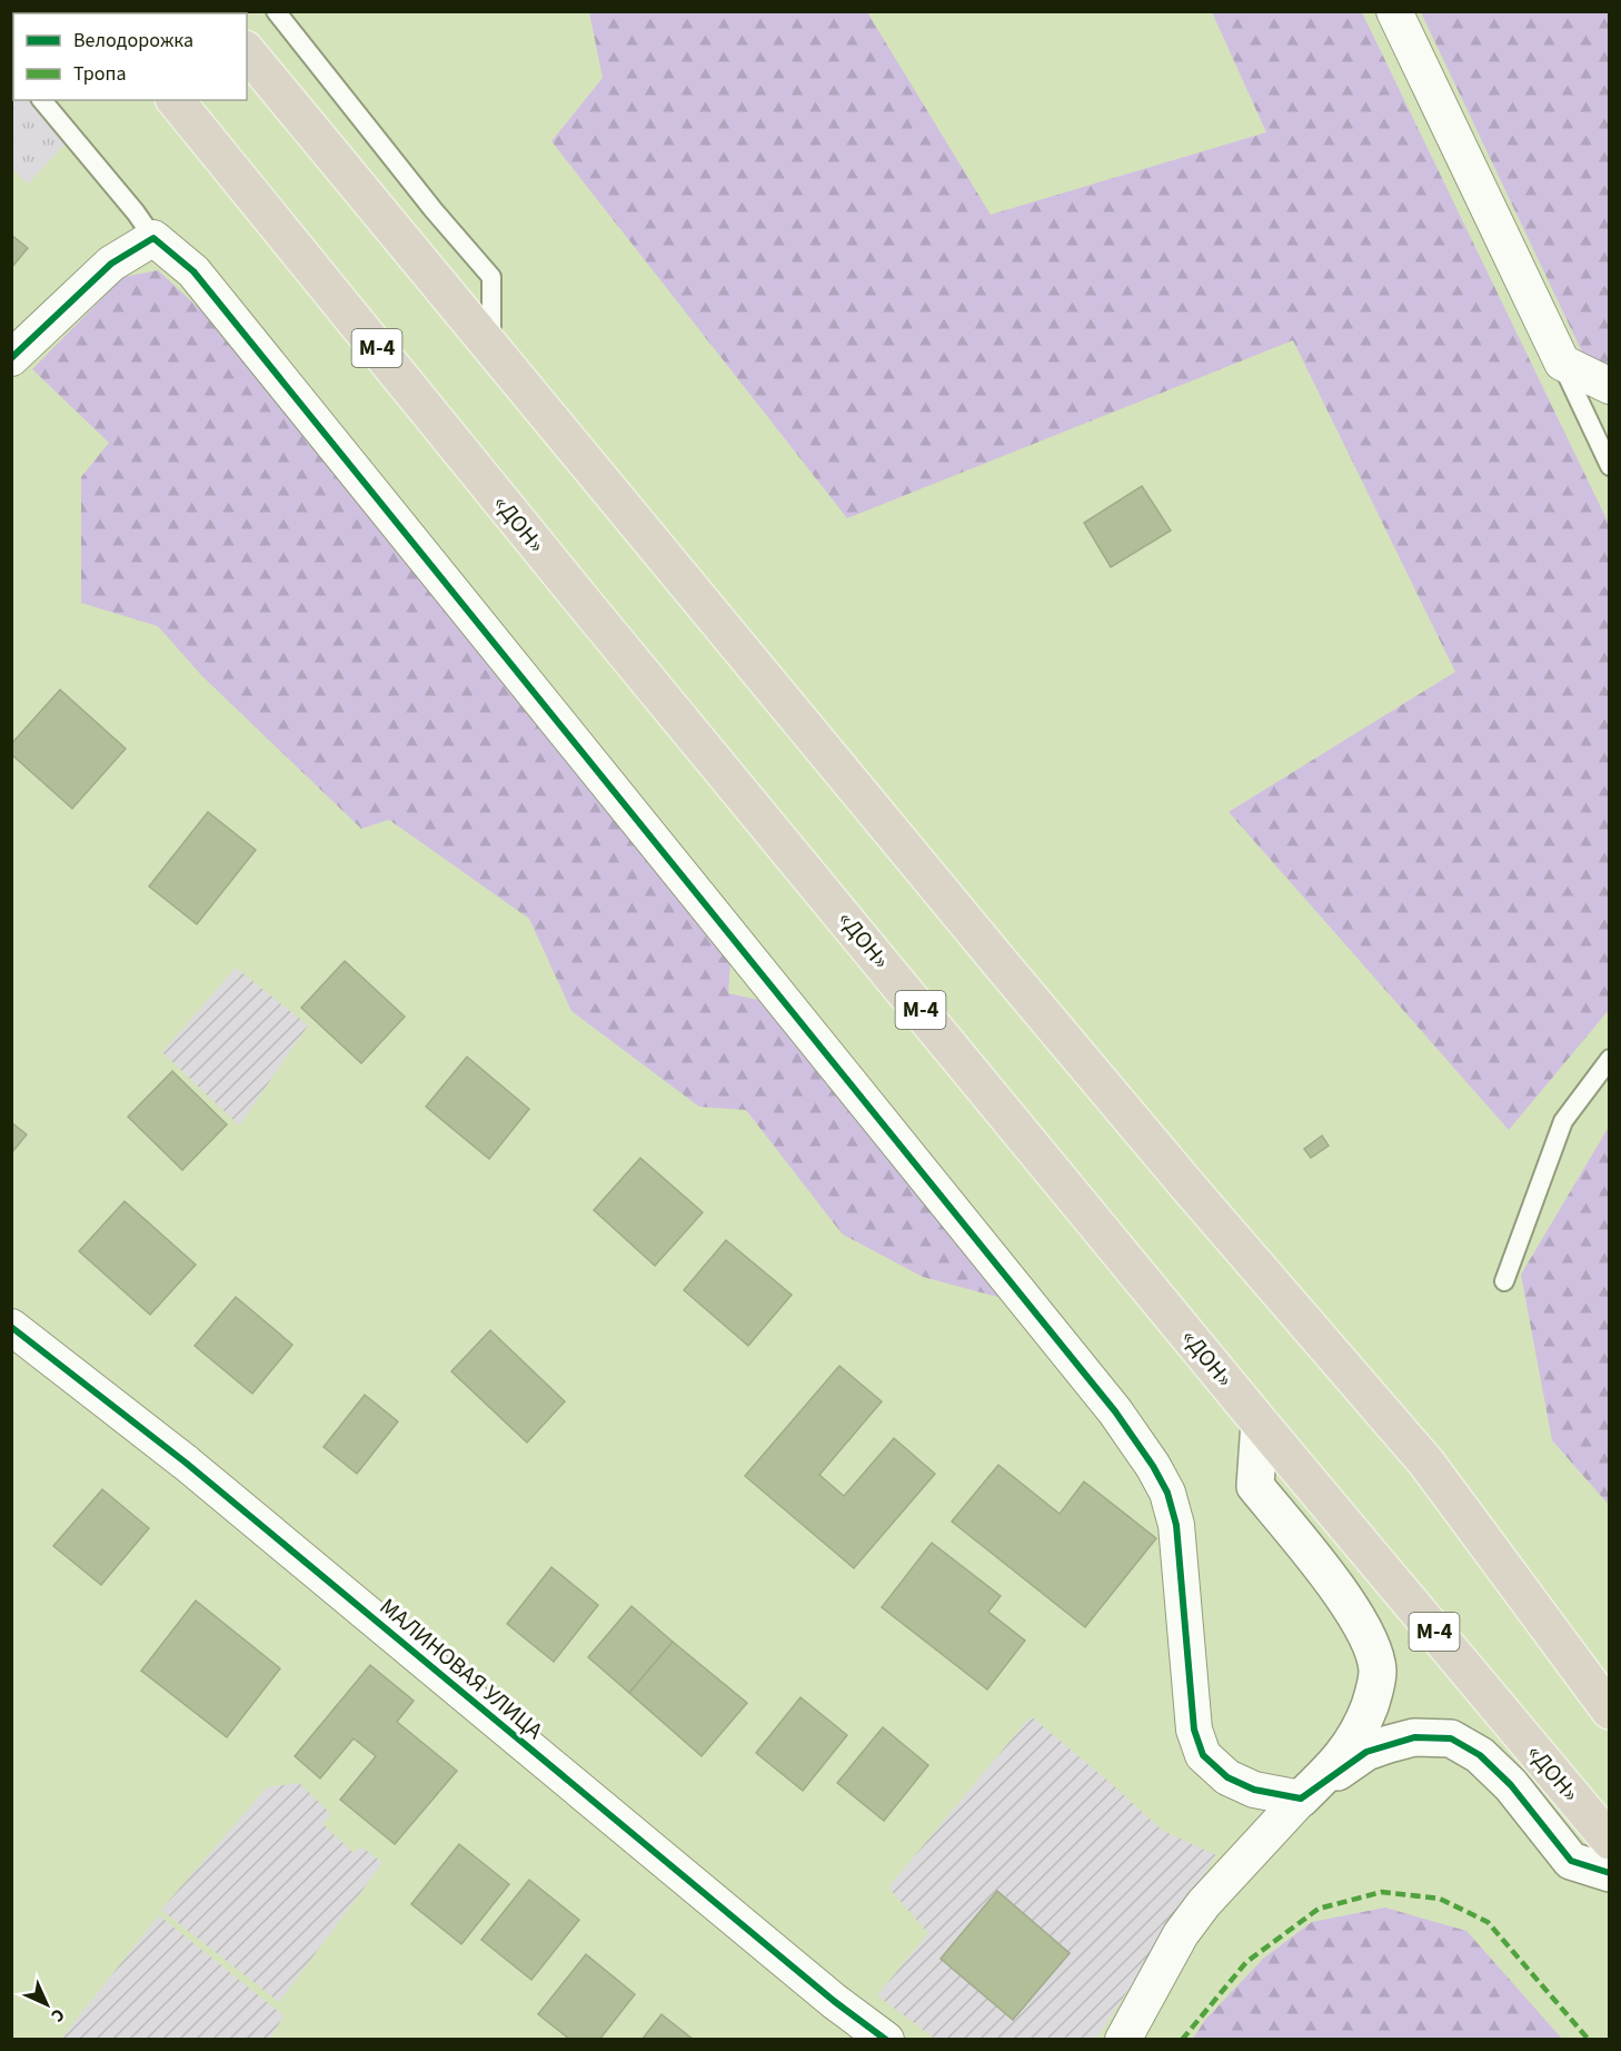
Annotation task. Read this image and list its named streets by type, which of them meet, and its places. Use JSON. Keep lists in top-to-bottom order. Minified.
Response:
{"streets":{"highway":["М-4","«ДОН»"],"street":["МАЛИНОВАЯ УЛИЦА"]},"legend":["Велодорожка","Тропа"],"north":"bottom right"}
